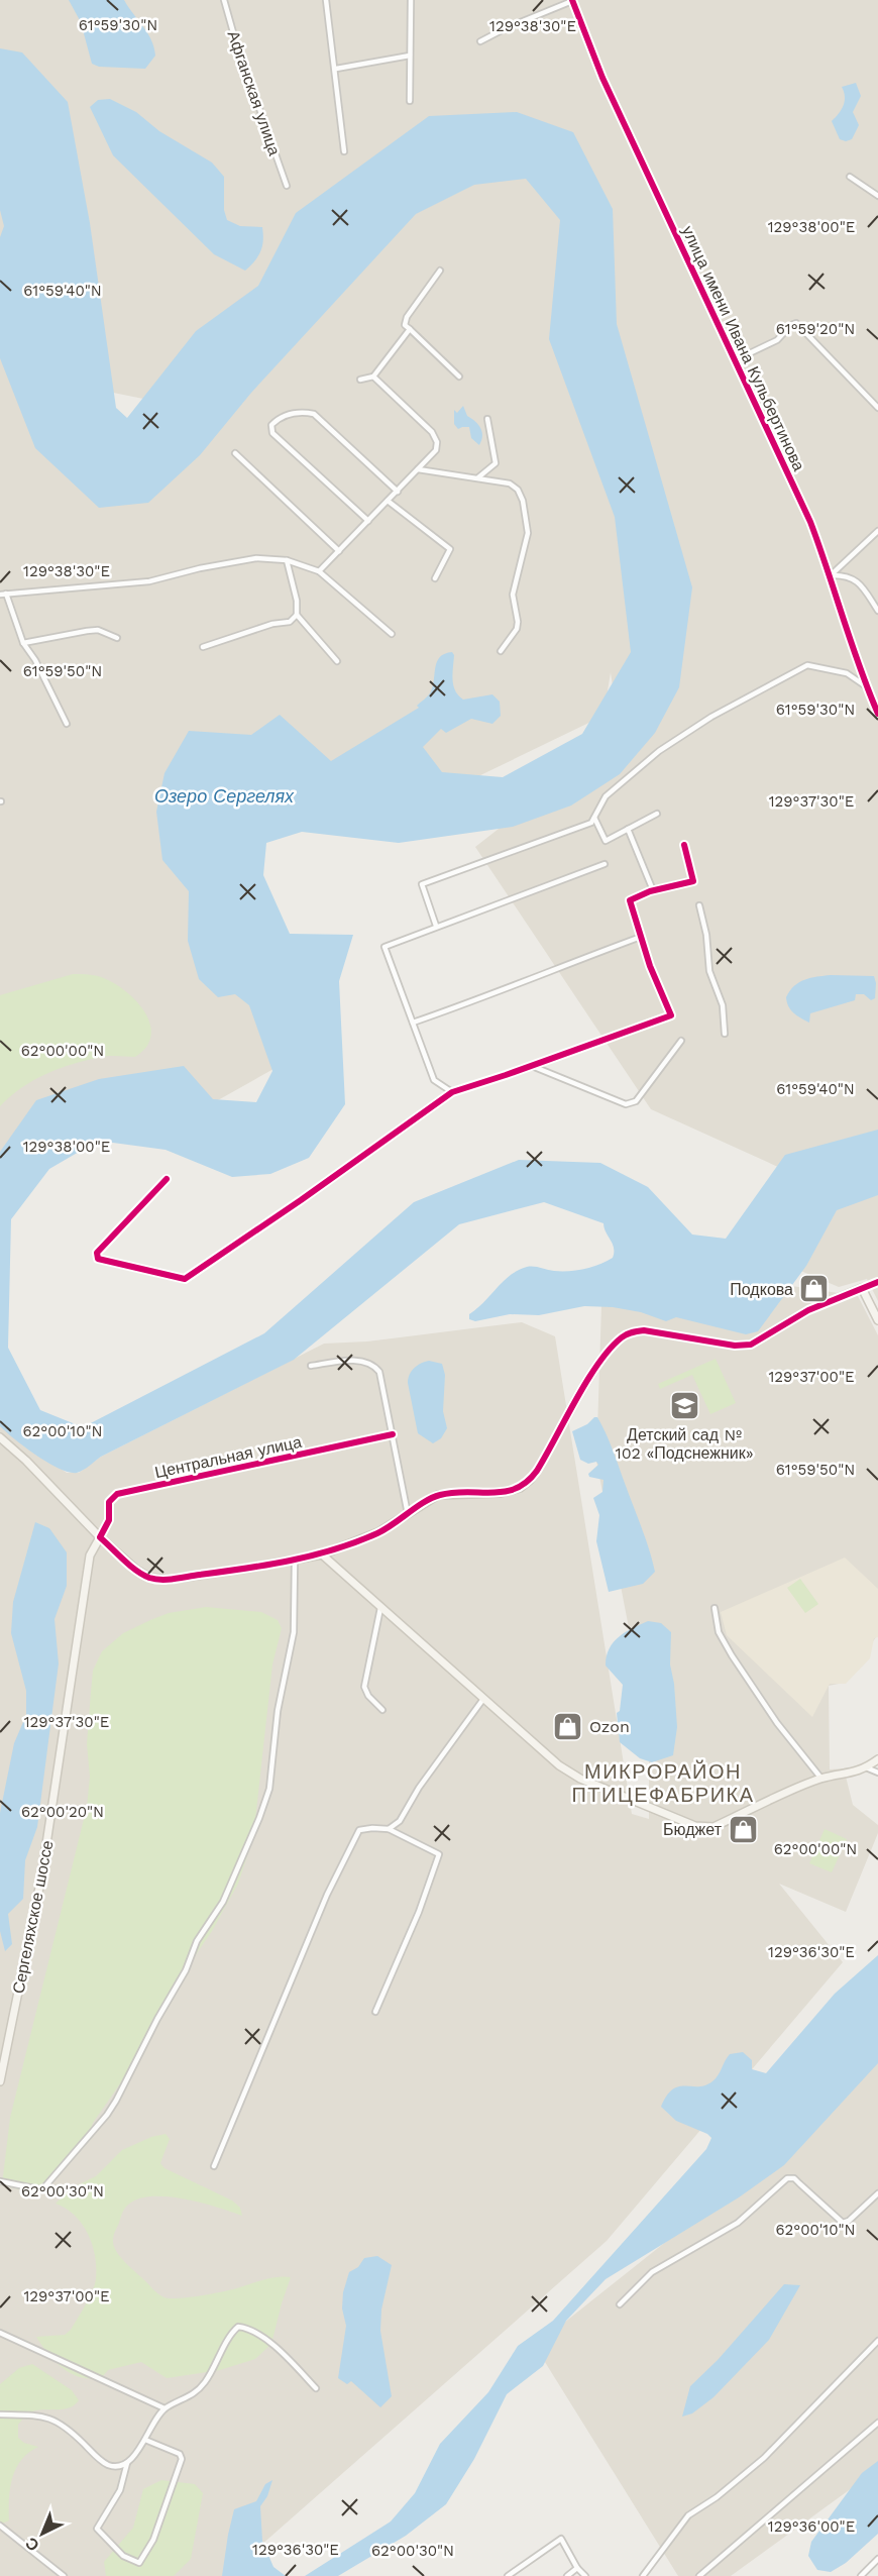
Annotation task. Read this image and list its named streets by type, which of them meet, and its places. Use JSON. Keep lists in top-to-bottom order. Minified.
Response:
{"streets":{"street":["Афганская улица","улица имени Ивана Кульбертинова","Центральная улица","Сергеляхское шоссе"]},"crossings":[["Центральная улица","Сергеляхское шоссе"]],"districts":["МИКРОРАЙОН ПТИЦЕФАБРИКА"],"water":["Озеро Сергелях"],"places":{"shop":["Подкова","Ozon","Бюджет"],"school or university":["Детский сад № 102 «Подснежник»"]},"north":"bottom left","coordinates":["61°59'30\"N","129°38'30\"E","129°38'00\"E","61°59'40\"N","61°59'20\"N","61°59'50\"N","129°37'30\"E","62°00'00\"N","129°37'00\"E","62°00'10\"N","62°00'20\"N","129°36'30\"E","62°00'30\"N","129°36'00\"E"]}
